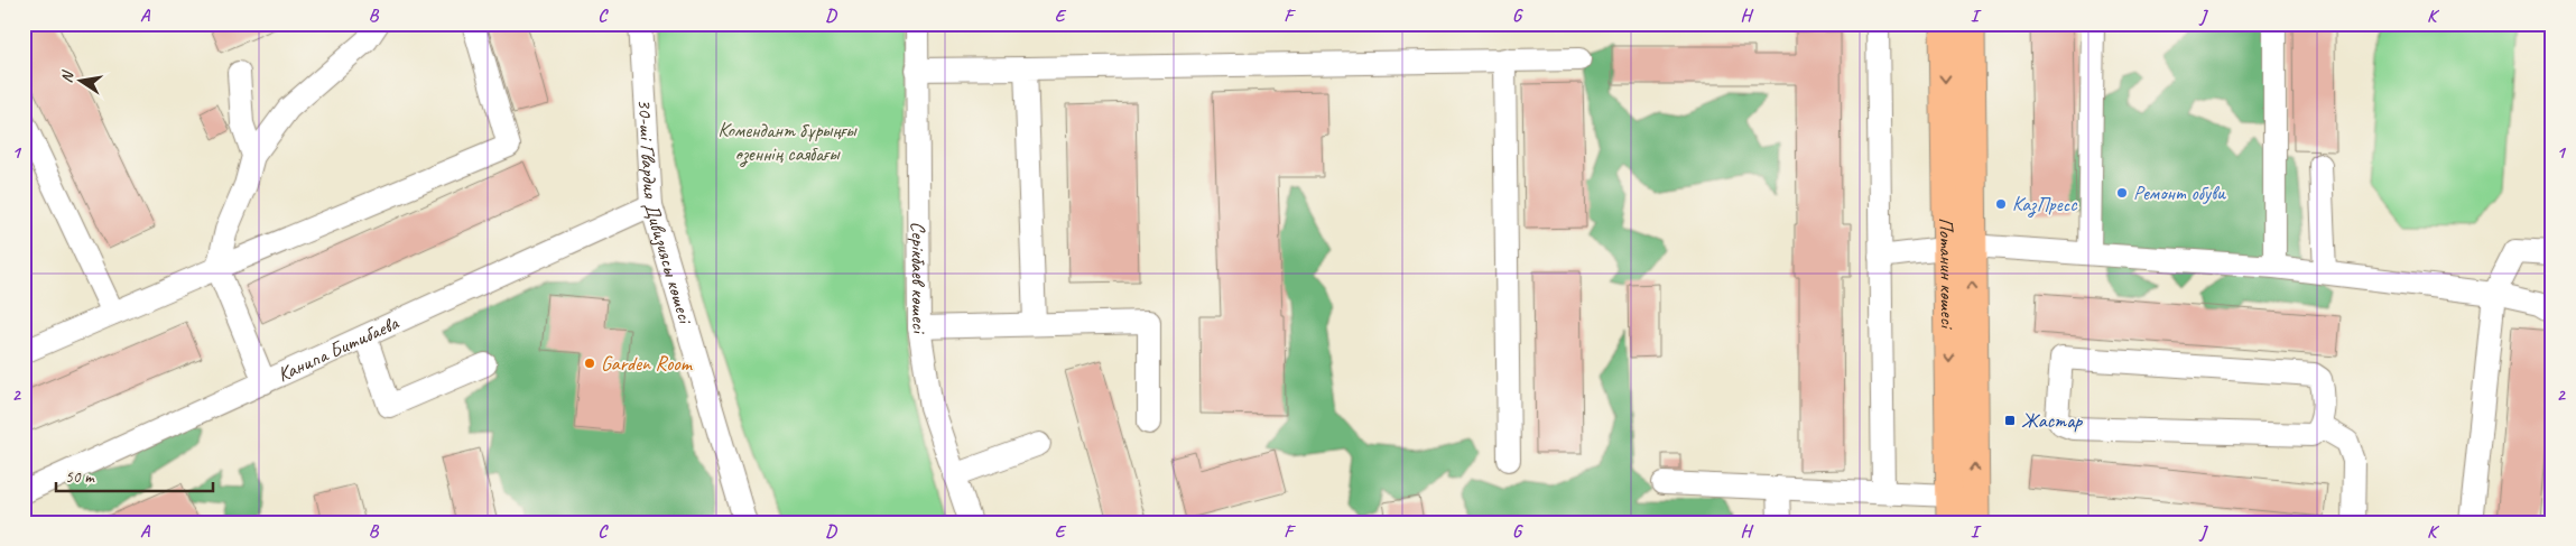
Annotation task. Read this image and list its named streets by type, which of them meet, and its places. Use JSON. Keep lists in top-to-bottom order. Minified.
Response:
{"streets":{"main road":["Потанин көшесі"],"street":["30-ші Гвардия Дивизиясы көшесі","Серікбаев көшесі","Канипа Битибаева"]},"crossings":[["30-ші Гвардия Дивизиясы көшесі","Канипа Битибаева"]],"parks":["Комендант бұрыңғы өзеннің саябағы"],"places":{"other":["Ремонт обуви","КазПресс","Garden Room"],"transit":["Жастар"]},"scale_bar":"50 m","north":"left","grid":{"columns":["A","B","C","D","E","F","G","H","I","J","K"],"rows":["1","2"]}}
